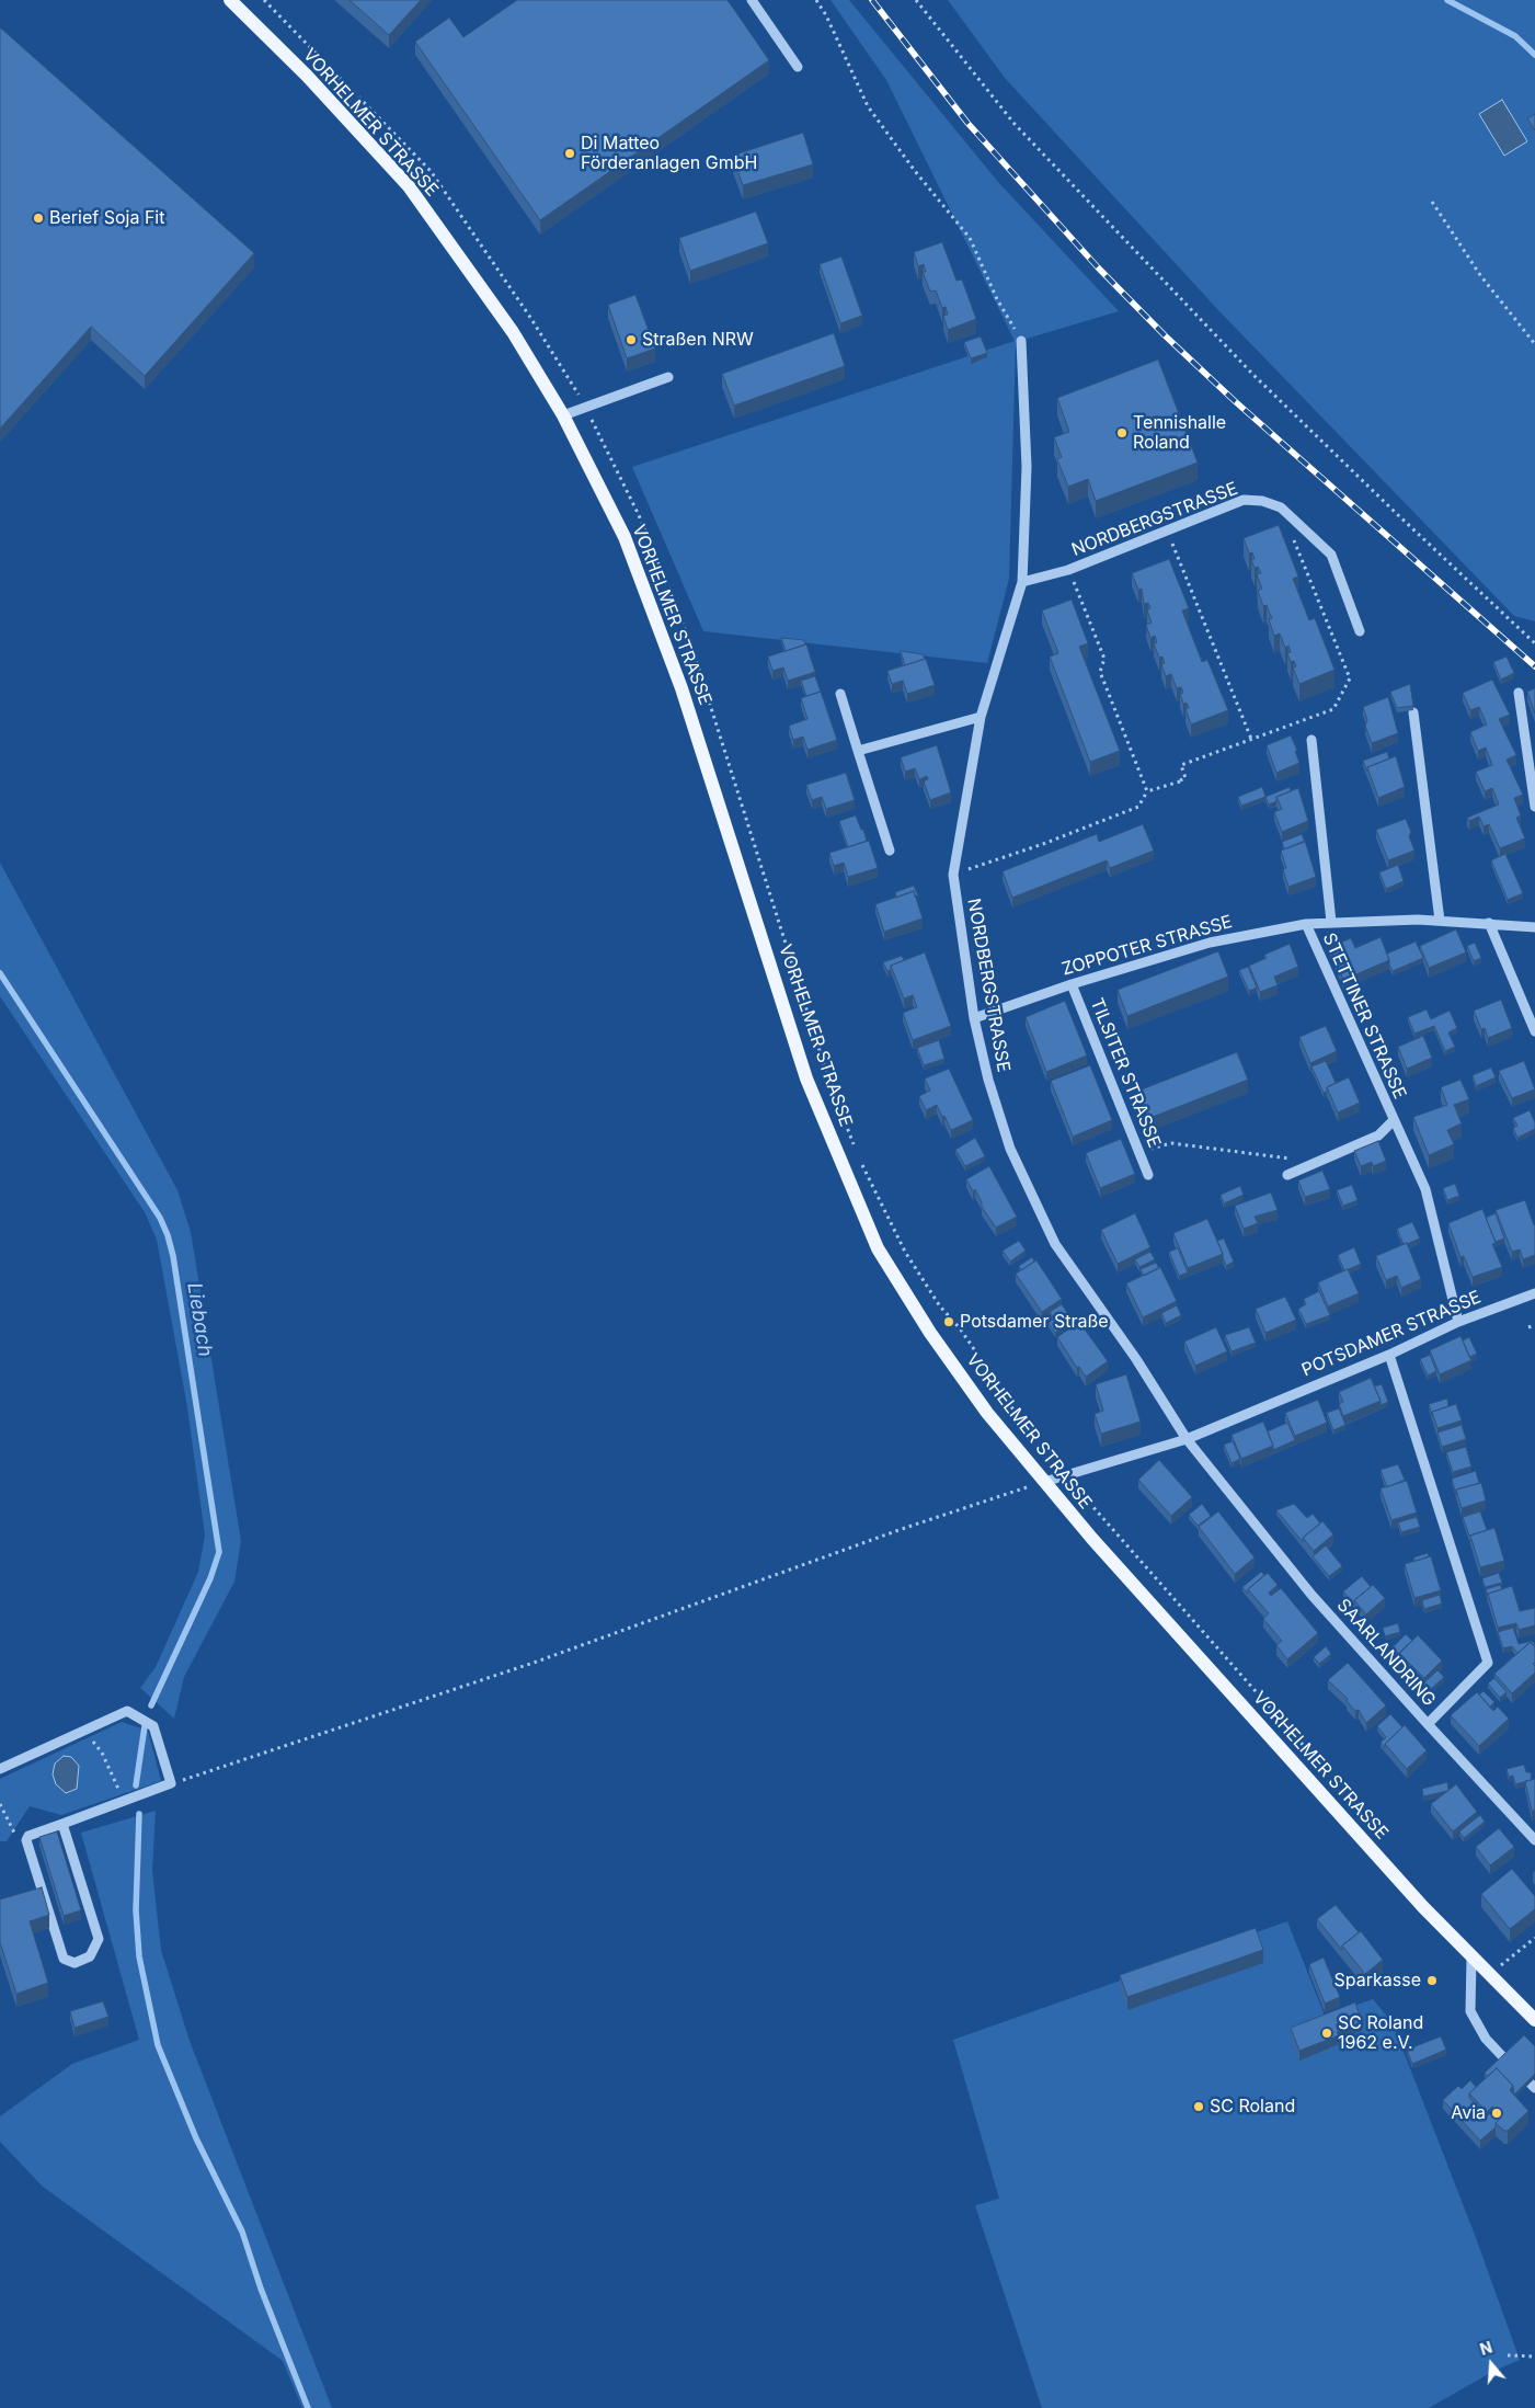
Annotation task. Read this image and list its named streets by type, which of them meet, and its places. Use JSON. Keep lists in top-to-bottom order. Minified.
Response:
{"streets":{"main road":["VORHELMER STRASSE"],"street":["NORDBERGSTRASSE","ZOPPOTER STRASSE","STETTINER STRASSE","TILSITER STRASSE","POTSDAMER STRASSE","SAARLANDRING"]},"crossings":[["VORHELMER STRASSE","POTSDAMER STRASSE"],["NORDBERGSTRASSE","ZOPPOTER STRASSE"],["NORDBERGSTRASSE","POTSDAMER STRASSE"],["NORDBERGSTRASSE","SAARLANDRING"],["ZOPPOTER STRASSE","STETTINER STRASSE"],["ZOPPOTER STRASSE","TILSITER STRASSE"],["STETTINER STRASSE","POTSDAMER STRASSE"],["POTSDAMER STRASSE","SAARLANDRING"]],"water":["Liebach"],"places":["Di Matteo Förderanlagen GmbH","Berief Soja Fit","Straßen NRW","Tennishalle Roland","Potsdamer Straße","Sparkasse","SC Roland 1962 e.V.","SC Roland","Avia"],"north":"top"}
